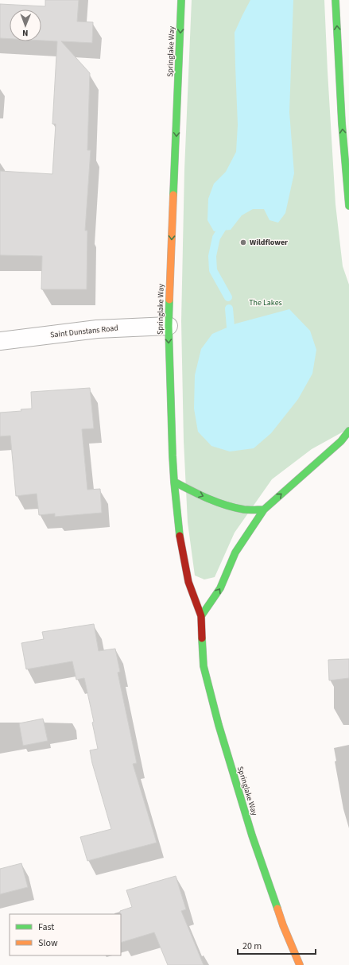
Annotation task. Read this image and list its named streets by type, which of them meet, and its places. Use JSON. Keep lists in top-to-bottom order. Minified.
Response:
{"streets":{"street":["Springlake Way","Saint Dunstans Road"]},"crossings":[["Springlake Way","Saint Dunstans Road"]],"one_way":["Springlake Way"],"parks":["The Lakes"],"places":["Wildflower"],"legend":["Fast","Slow"],"scale_bar":"20 m","north":"bottom"}
